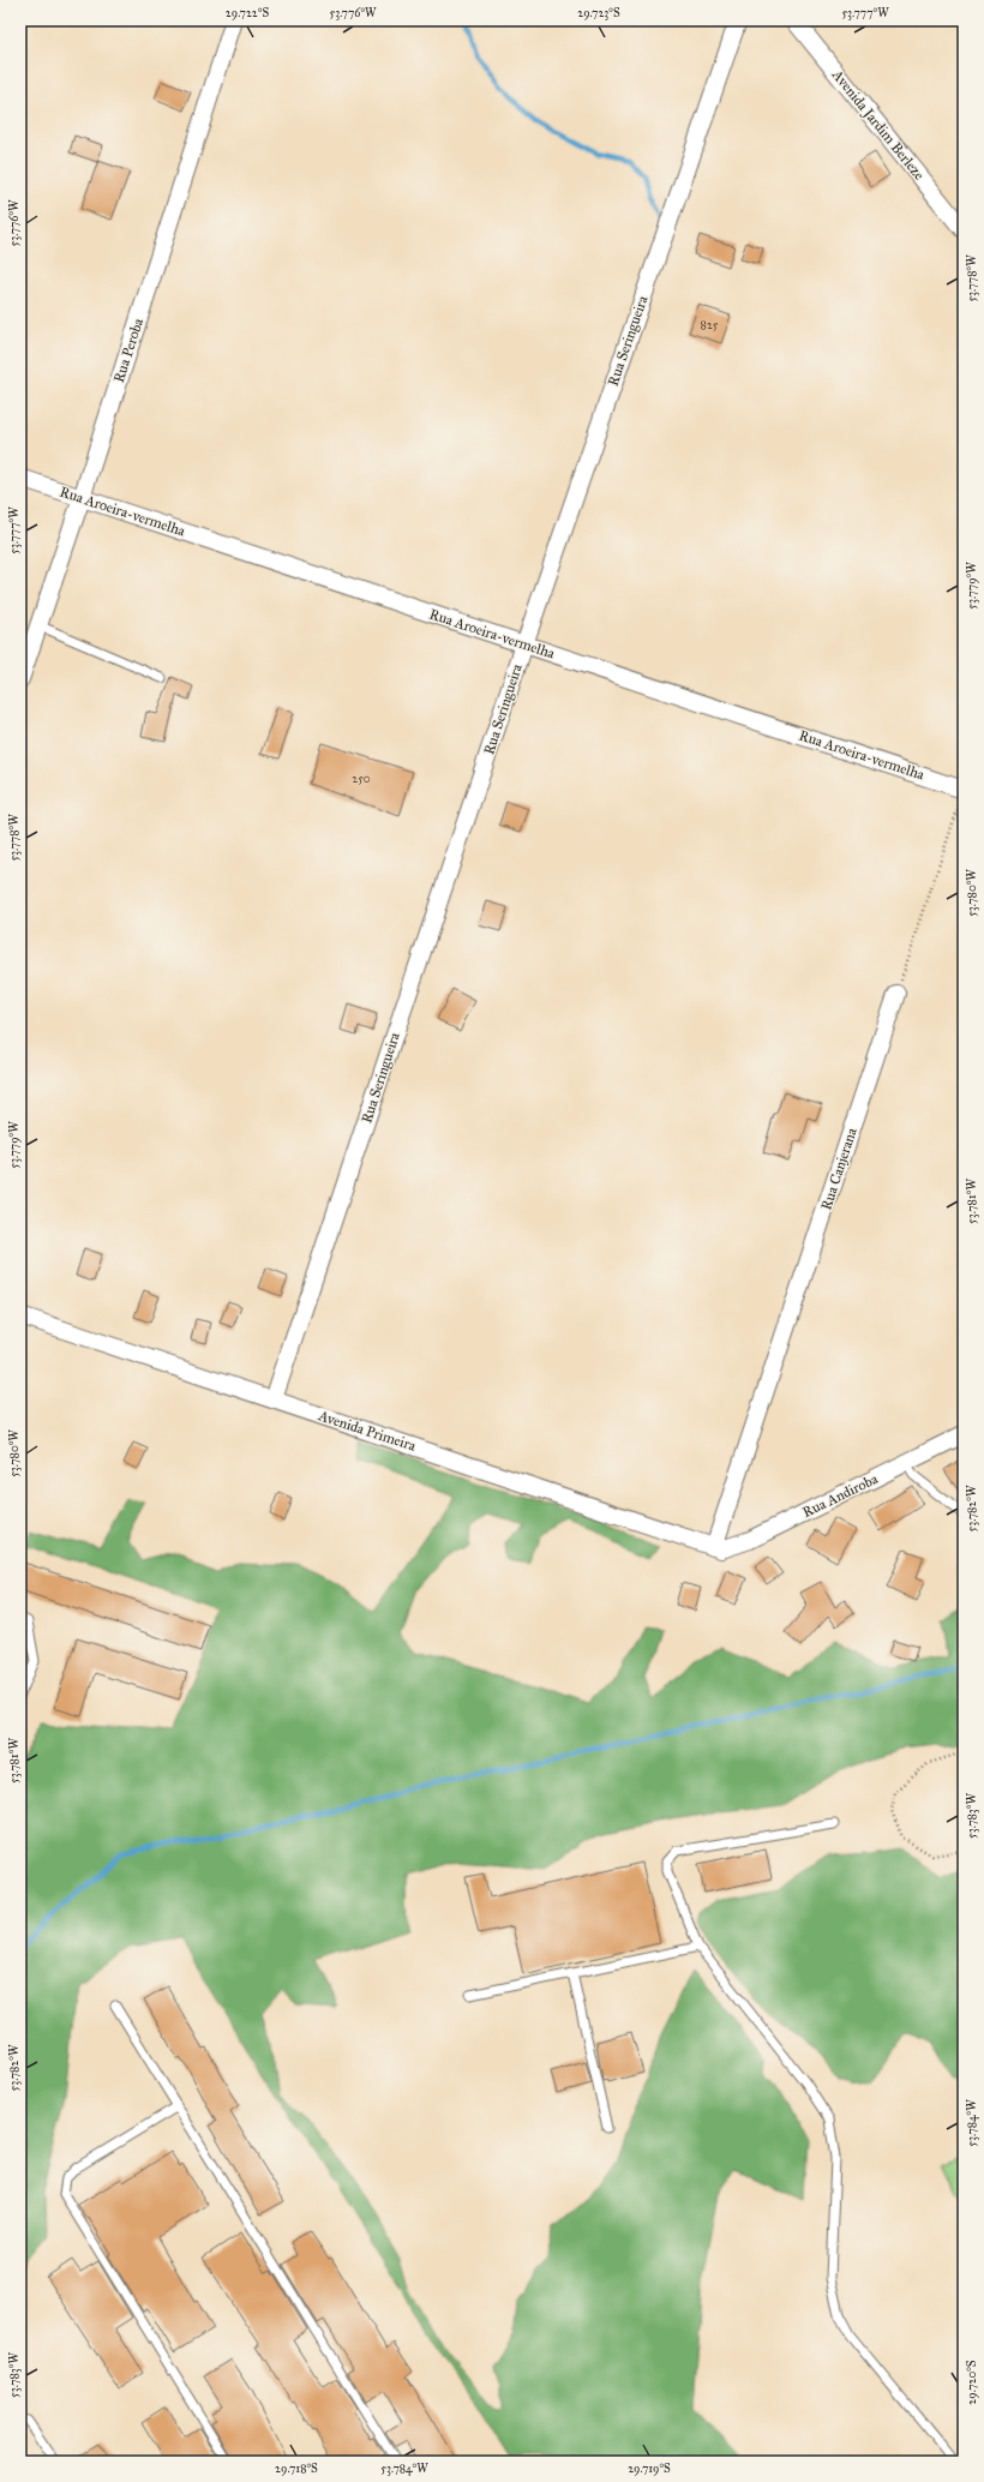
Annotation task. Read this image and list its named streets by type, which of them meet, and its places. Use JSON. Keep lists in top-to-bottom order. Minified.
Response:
{"streets":{"street":["Avenida Jardim Berleze","Rua Seringueira","Rua Peroba","Rua Aroeira-vermelha","Rua Canjerana","Avenida Primeira","Rua Andiroba"]},"crossings":[["Rua Seringueira","Rua Aroeira-vermelha"],["Rua Seringueira","Avenida Primeira"],["Rua Peroba","Rua Aroeira-vermelha"],["Rua Canjerana","Avenida Primeira"],["Rua Canjerana","Rua Andiroba"],["Avenida Primeira","Rua Andiroba"]],"house_numbers":["825","250"],"coordinates":["29.722°S","53.776°W","29.723°S","53.777°W","53.778°W","53.779°W","53.780°W","53.781°W","53.782°W","53.783°W","53.784°W","29.720°S","29.718°S","29.719°S"]}
